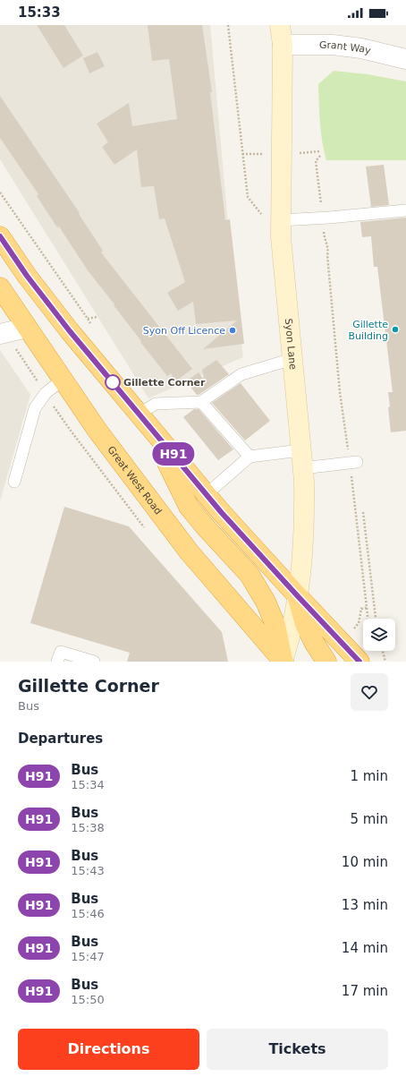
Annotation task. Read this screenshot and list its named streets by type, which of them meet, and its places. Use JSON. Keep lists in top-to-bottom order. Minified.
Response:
{"streets":{"highway":["Great West Road"],"main road":["Syon Lane"],"street":["Grant Way"]},"crossings":[["Grant Way","Syon Lane"],["Syon Lane","Great West Road"]],"places":["Gillette Building","Syon Off Licence","Gillette Corner"],"lines":["bus line H91"],"page":{"status":"15:33","on_map":"H91","heading":[["Gillette Corner","Bus"],"Departures"],"list":[{"mark":"H91","name":"Bus","note":"15:34","value":"1 min"},{"mark":"H91","name":"Bus","note":"15:38","value":"5 min"},{"mark":"H91","name":"Bus","note":"15:43","value":"10 min"},{"mark":"H91","name":"Bus","note":"15:46","value":"13 min"},{"mark":"H91","name":"Bus","note":"15:47","value":"14 min"},{"mark":"H91","name":"Bus","note":"15:50","value":"17 min"}],"buttons":["Directions","Tickets"]}}
